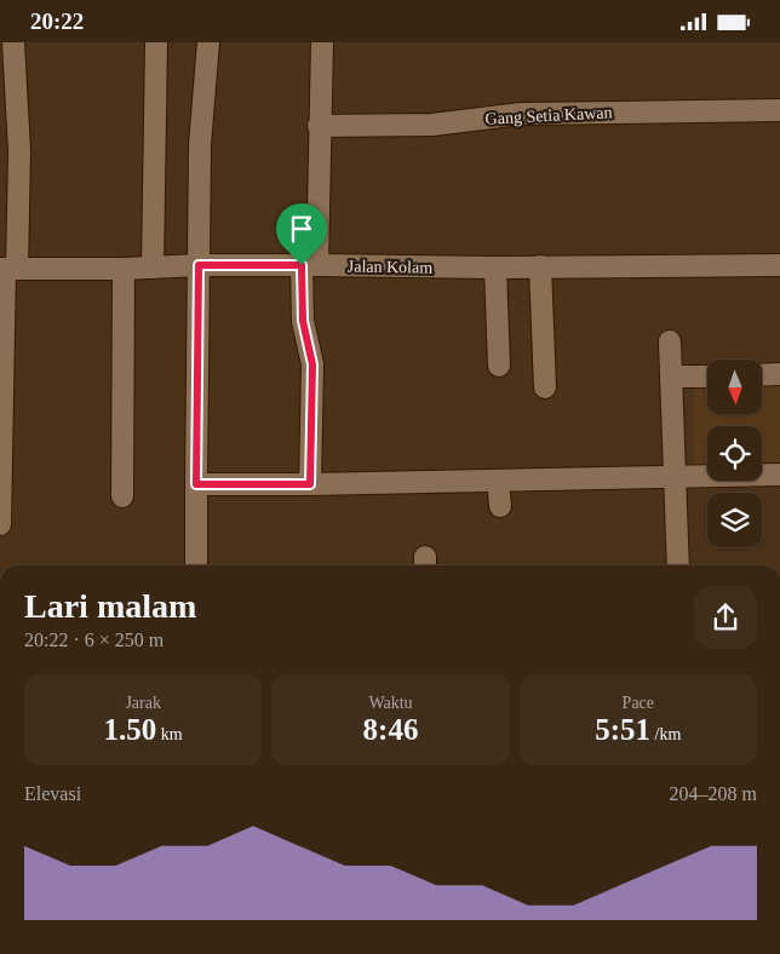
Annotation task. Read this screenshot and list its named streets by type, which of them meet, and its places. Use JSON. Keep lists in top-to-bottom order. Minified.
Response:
{"streets":{"street":["Gang Setia Kawan","Jalan Kolam"]},"north":"bottom","page":{"status":"20:22","heading":["Lari malam","20:22 · 6 × 250 m"],"stats":[["Jarak","1.50 km"],["Waktu","8:46"],["Pace","5:51 /km"]],"chart":["Elevasi","204–208 m"]}}
